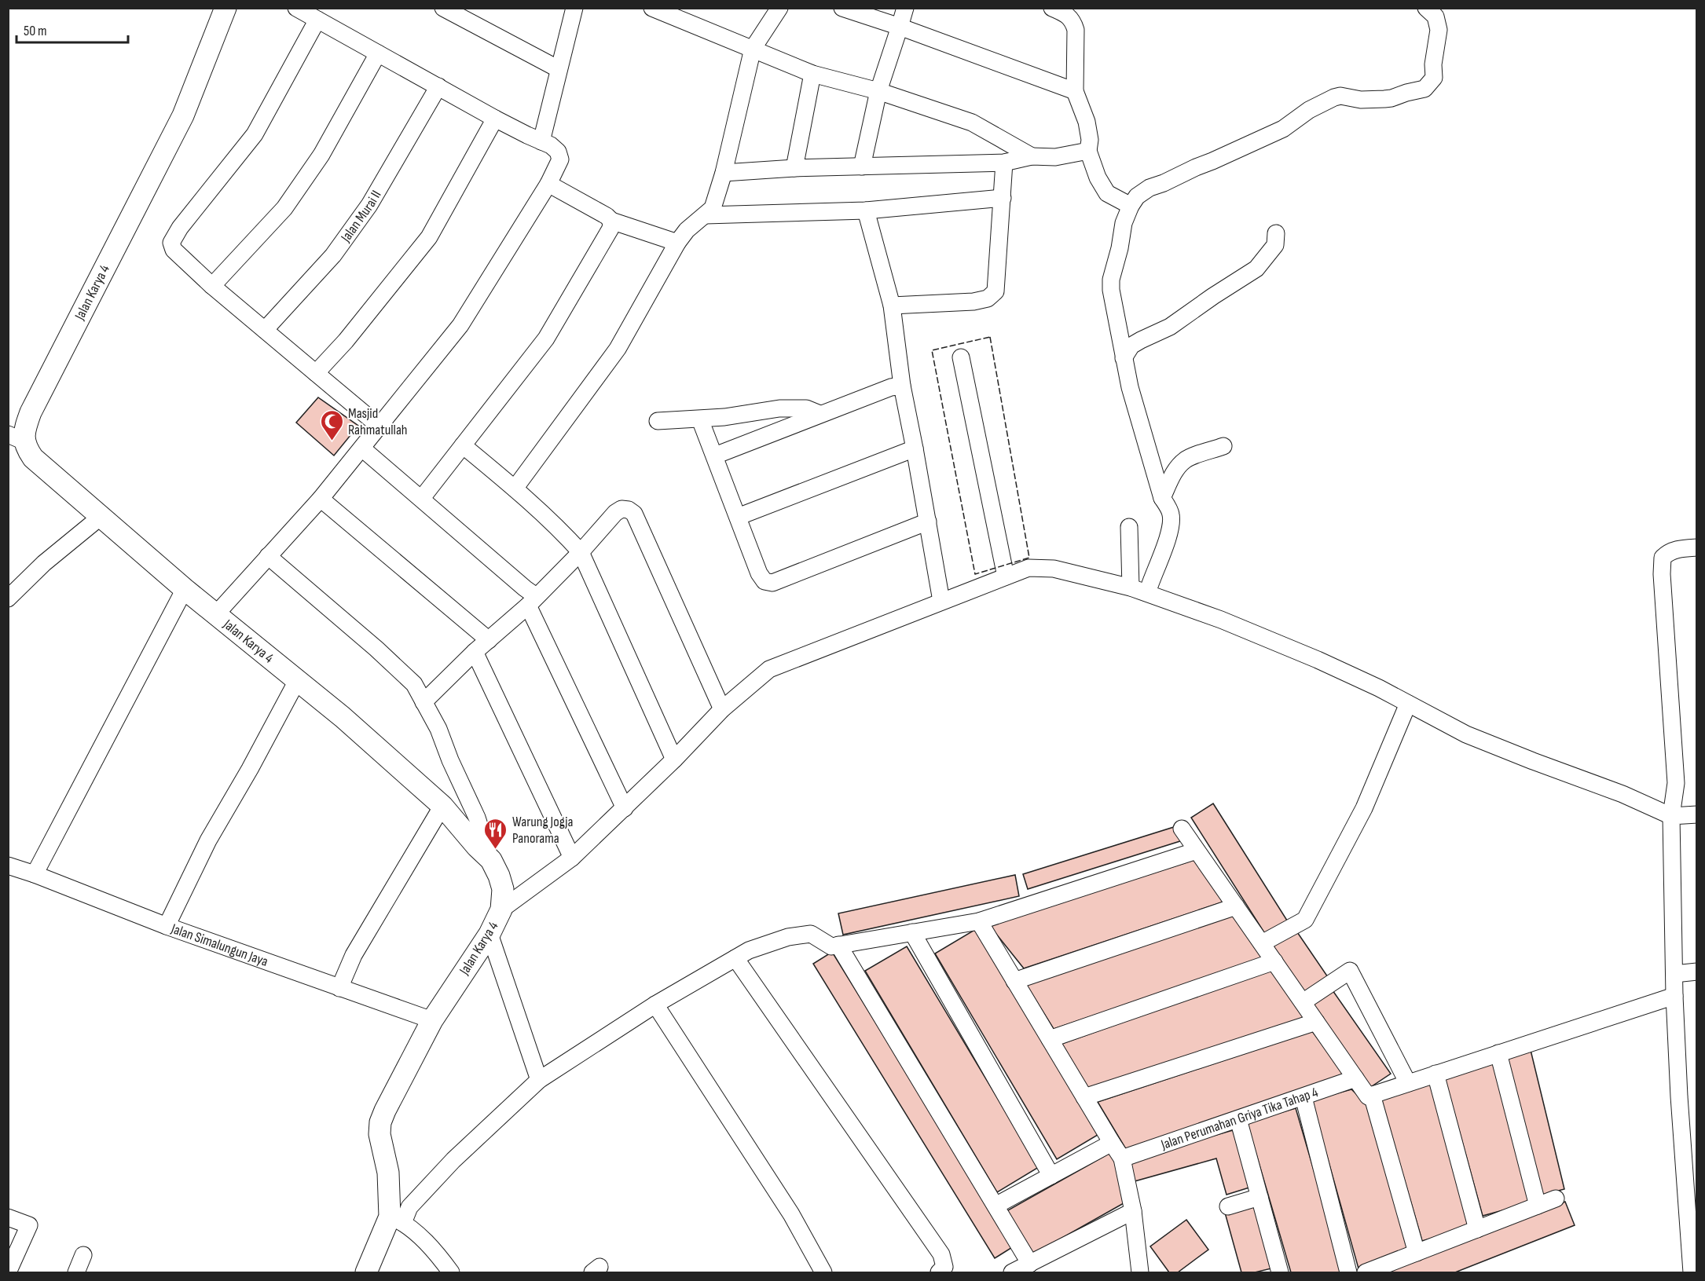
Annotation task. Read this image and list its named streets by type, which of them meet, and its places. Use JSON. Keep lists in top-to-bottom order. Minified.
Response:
{"streets":{"main road":["Jalan Karya 4"],"street":["Jalan Murai II","Jalan Simalungun Jaya","Jalan Perumahan Griya Tika Tahap 4"]},"crossings":[["Jalan Karya 4","Jalan Simalungun Jaya"]],"places":{"mosque":["Masjid Rahmatullah"],"restaurant":["Warung Jogja Panorama"]},"scale_bar":"50 m"}
